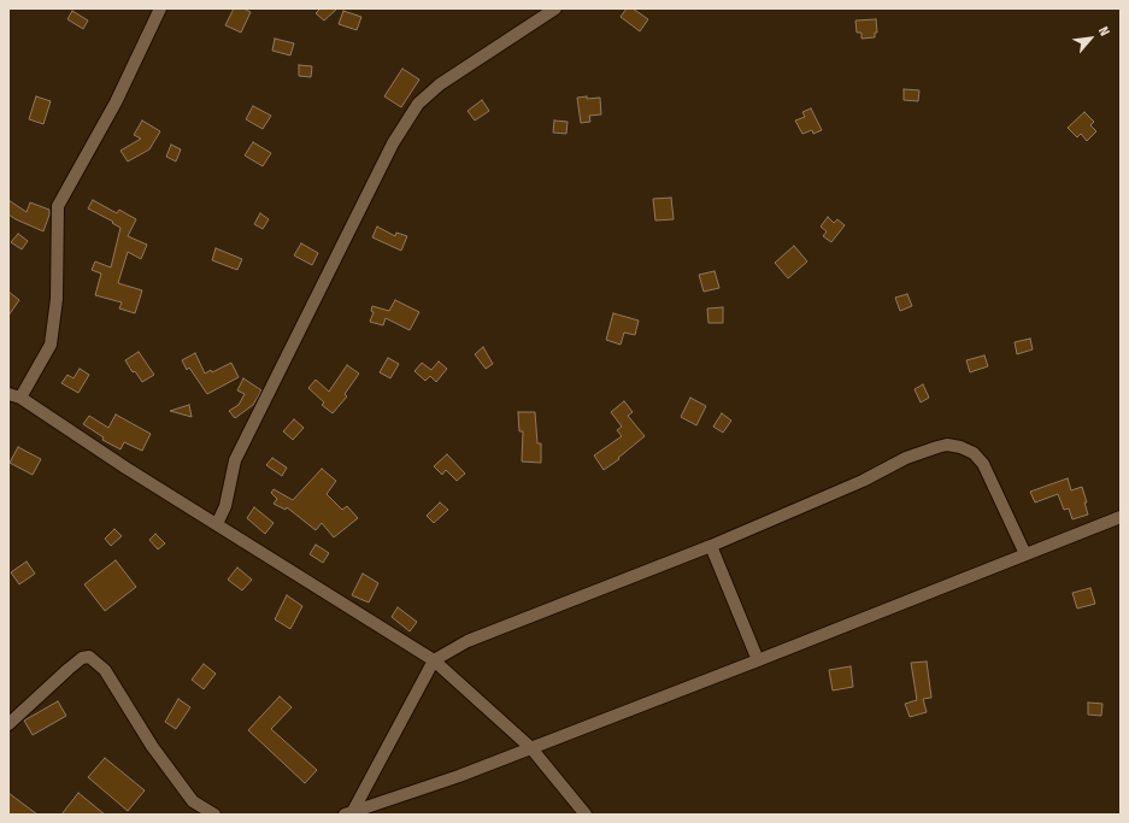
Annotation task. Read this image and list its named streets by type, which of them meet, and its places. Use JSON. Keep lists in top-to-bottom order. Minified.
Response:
{"north":"top right"}
